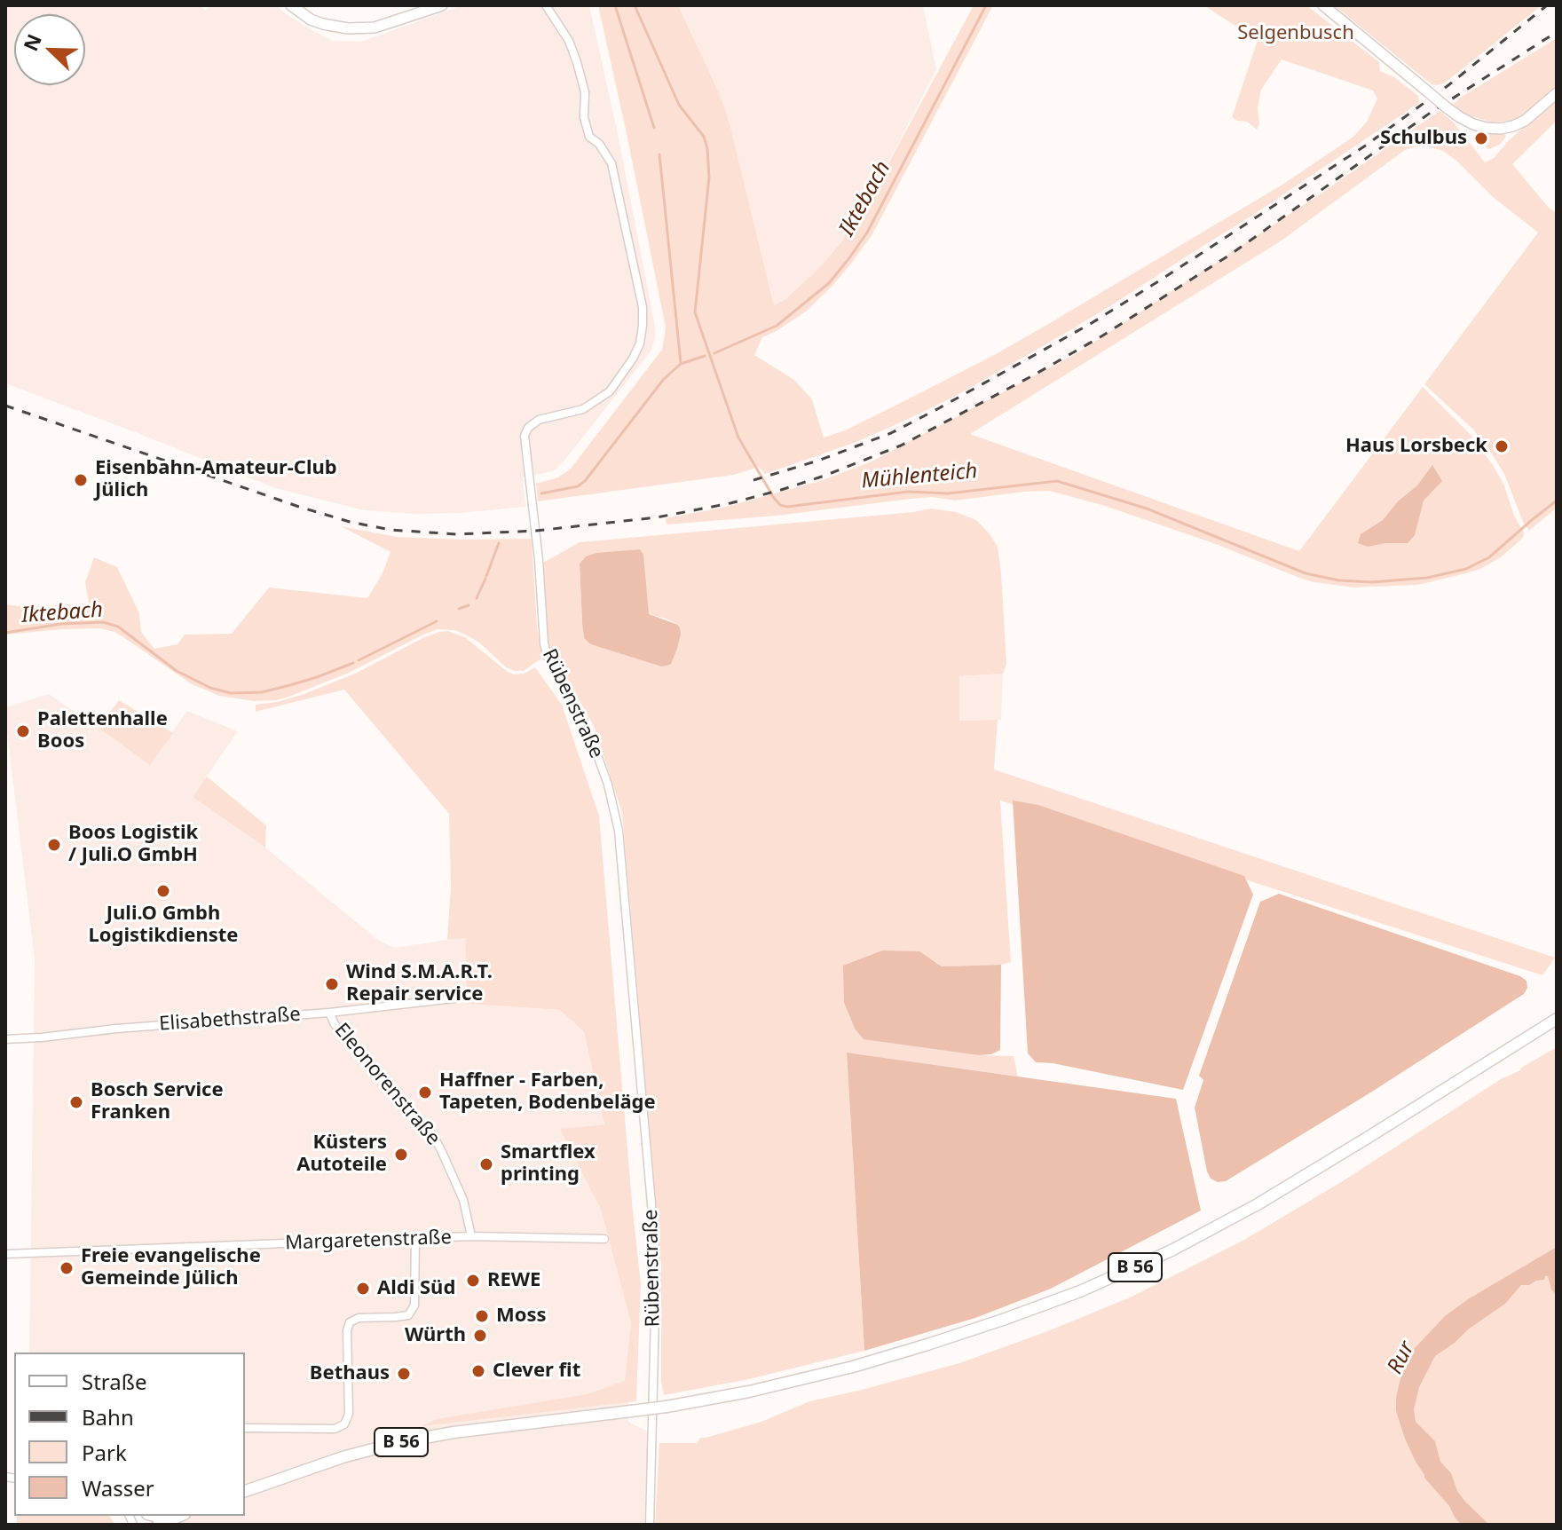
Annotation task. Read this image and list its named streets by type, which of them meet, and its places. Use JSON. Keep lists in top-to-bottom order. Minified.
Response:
{"streets":{"main road":["B 56"],"street":["Rübenstraße","Elisabethstraße","Eleonorenstraße","Margaretenstraße"]},"crossings":[["Elisabethstraße","Eleonorenstraße"],["Eleonorenstraße","Margaretenstraße"]],"water":["Iktebach","Mühlenteich","Rur"],"parks":["Selgenbusch"],"places":["Schulbus","Haus Lorsbeck","Eisenbahn-Amateur-Club Jülich","Palettenhalle Boos","Boos Logistik / Juli.O GmbH","Juli.O Gmbh Logistikdienste","Wind S.M.A.R.T. Repair service","Haffner - Farben, Tapeten, Bodenbeläge","Bosch Service Franken","Küsters Autoteile","Smartflex printing","Freie evangelische Gemeinde Jülich","REWE","Aldi Süd","Moss","Würth","Clever fit","Bethaus"],"legend":["Straße","Bahn","Park","Wasser"],"north":"top left"}
